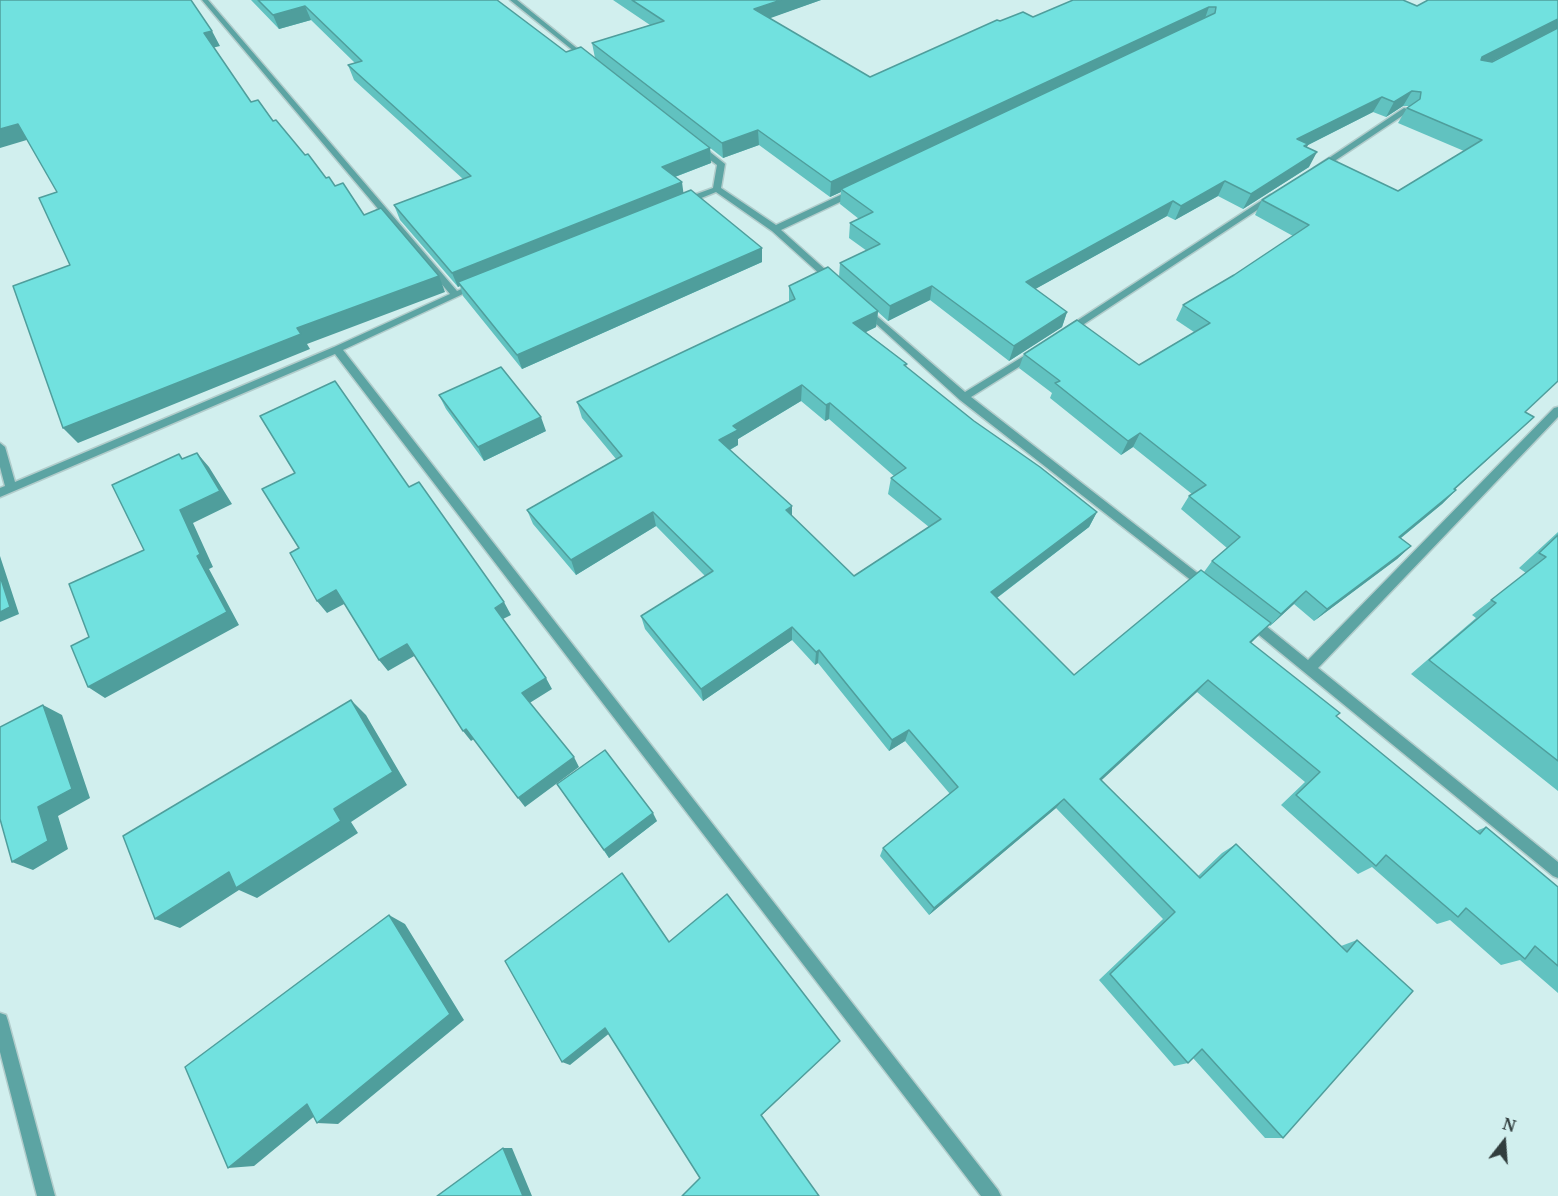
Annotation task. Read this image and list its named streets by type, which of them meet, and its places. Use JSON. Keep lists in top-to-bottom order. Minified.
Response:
{"north":"top"}
